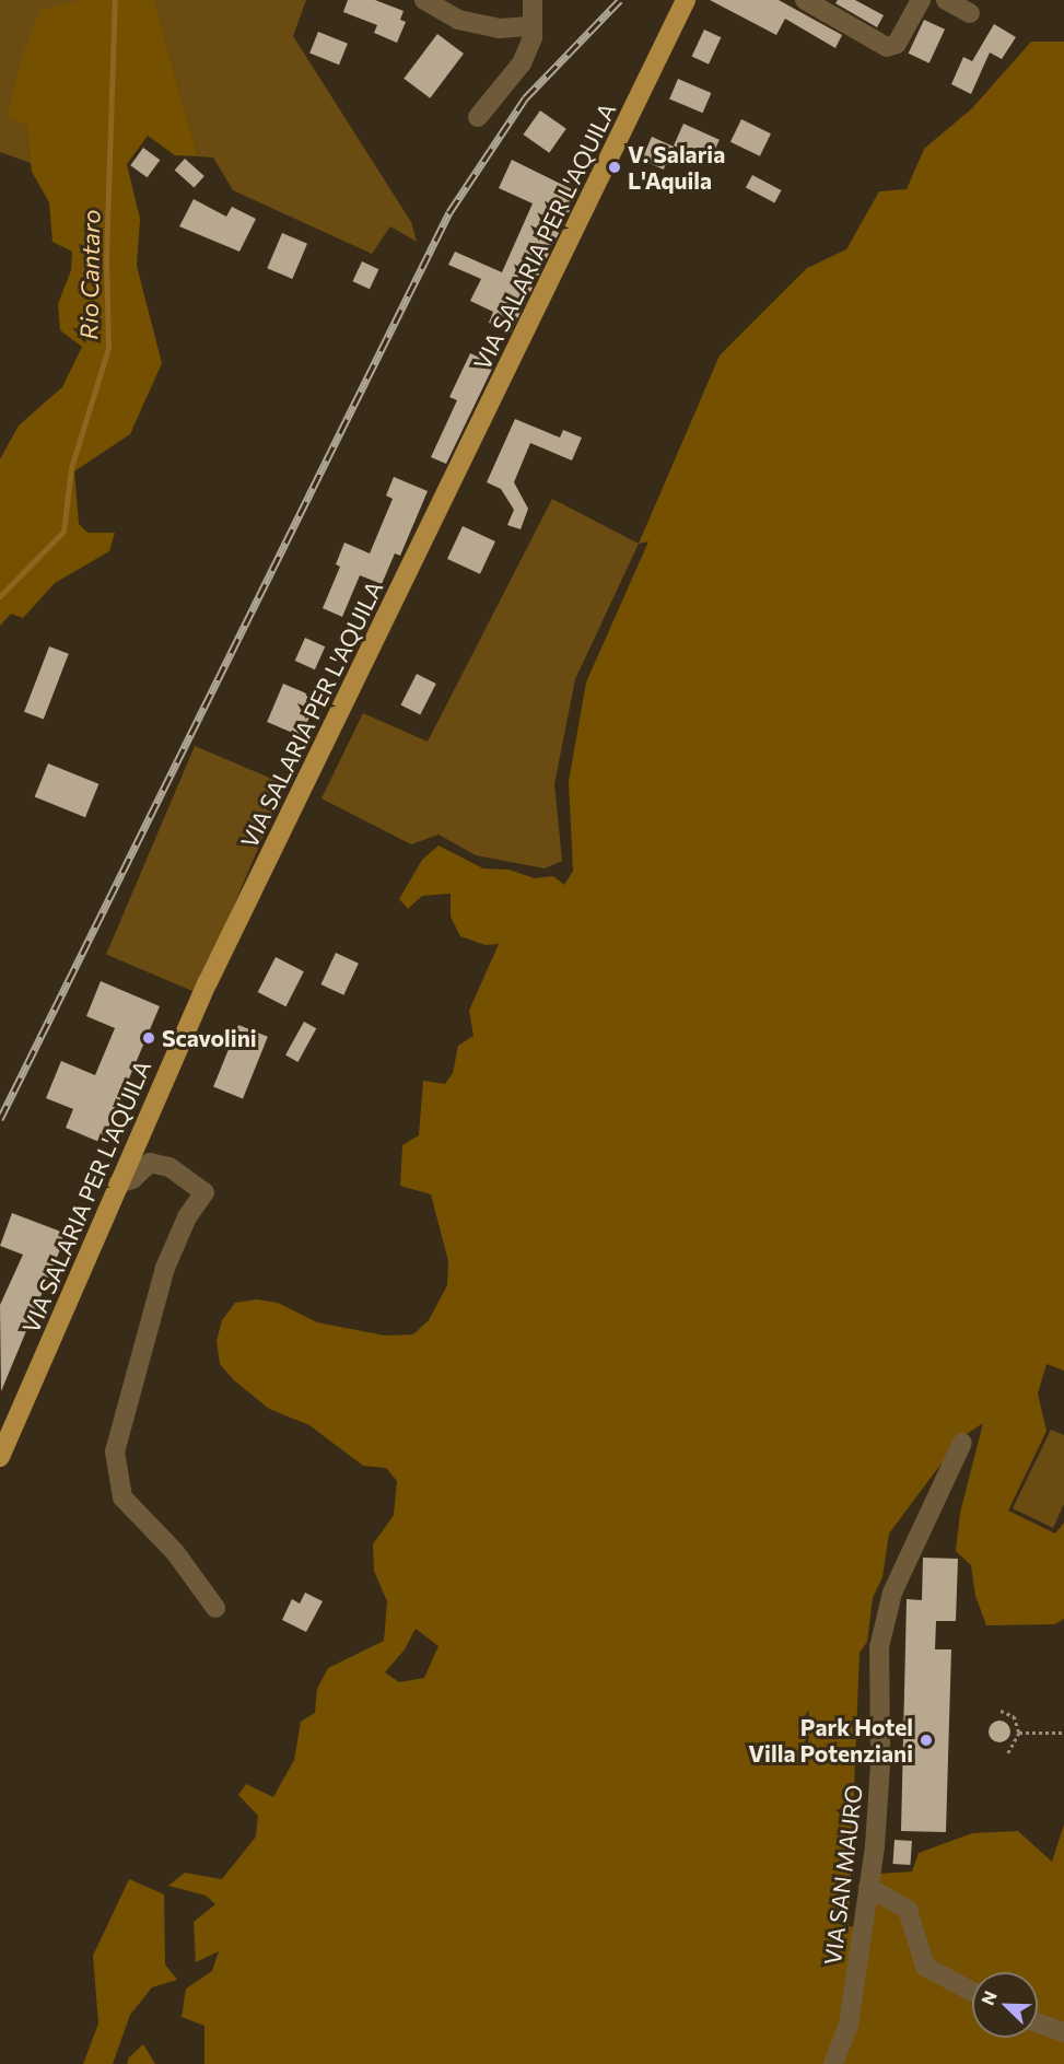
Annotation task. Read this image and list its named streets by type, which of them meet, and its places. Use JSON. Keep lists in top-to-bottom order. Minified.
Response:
{"streets":{"main road":["VIA SALARIA PER L'AQUILA"],"street":["VIA SAN MAURO"]},"water":["Rio Cantaro"],"places":["V. Salaria L'Aquila","Scavolini","Park Hotel Villa Potenziani"],"north":"top left"}
